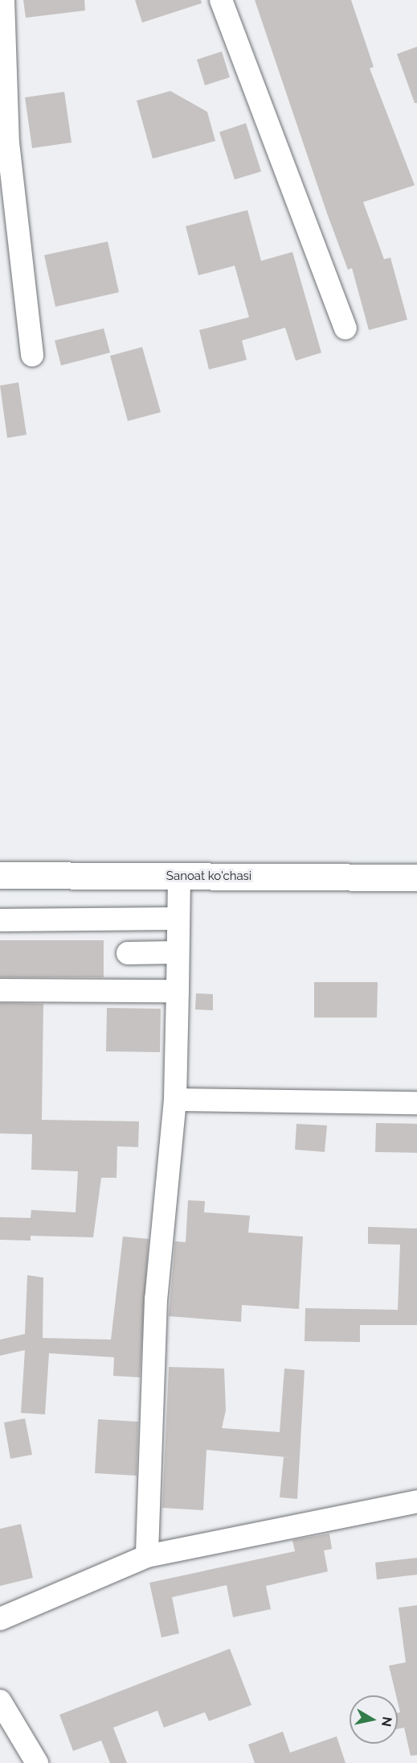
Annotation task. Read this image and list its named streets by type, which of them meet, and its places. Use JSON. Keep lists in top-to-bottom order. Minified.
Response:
{"streets":{"main road":["Sanoat ko'chasi"]},"north":"right"}
